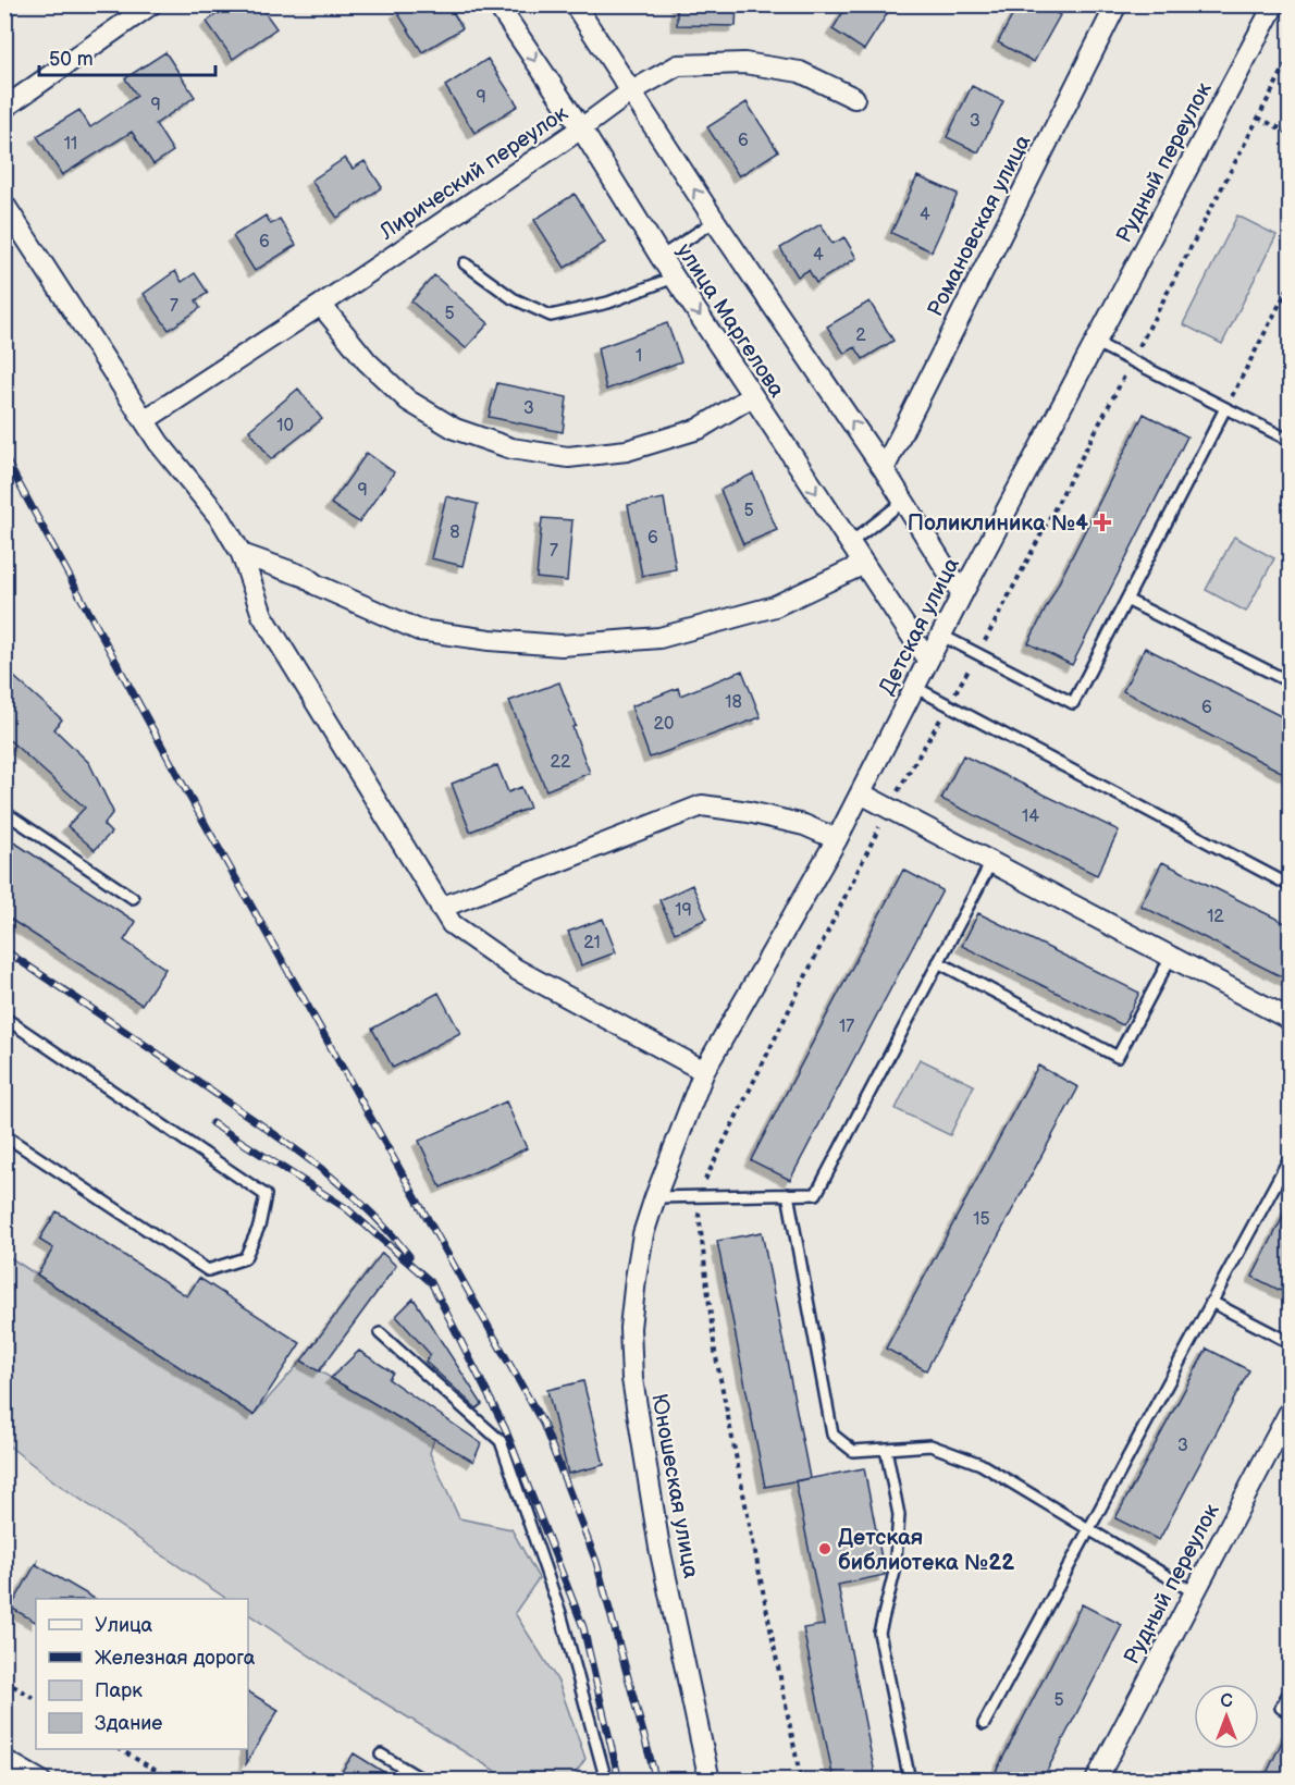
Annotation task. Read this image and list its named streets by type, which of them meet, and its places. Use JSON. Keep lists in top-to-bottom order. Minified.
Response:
{"streets":{"street":["Рудный переулок","Лирический переулок","Романовская улица","улица Маргелова","Детская улица","Юношеская улица"]},"crossings":[["Рудный переулок","Детская улица"],["Лирический переулок","улица Маргелова"],["Романовская улица","улица Маргелова"],["улица Маргелова","Детская улица"],["Детская улица","Юношеская улица"]],"places":{"health":["Поликлиника №4"],"other":["Детская библиотека №22"]},"house_numbers":["9","9","3","6","11","4","6","4","7","5","2","1","3","10","9","5","8","6","7","18","6","20","22","14","19","12","21","17","15","3","5"],"legend":["Улица","Железная дорога","Парк","Здание"],"scale_bar":"50 m","north":"top"}
